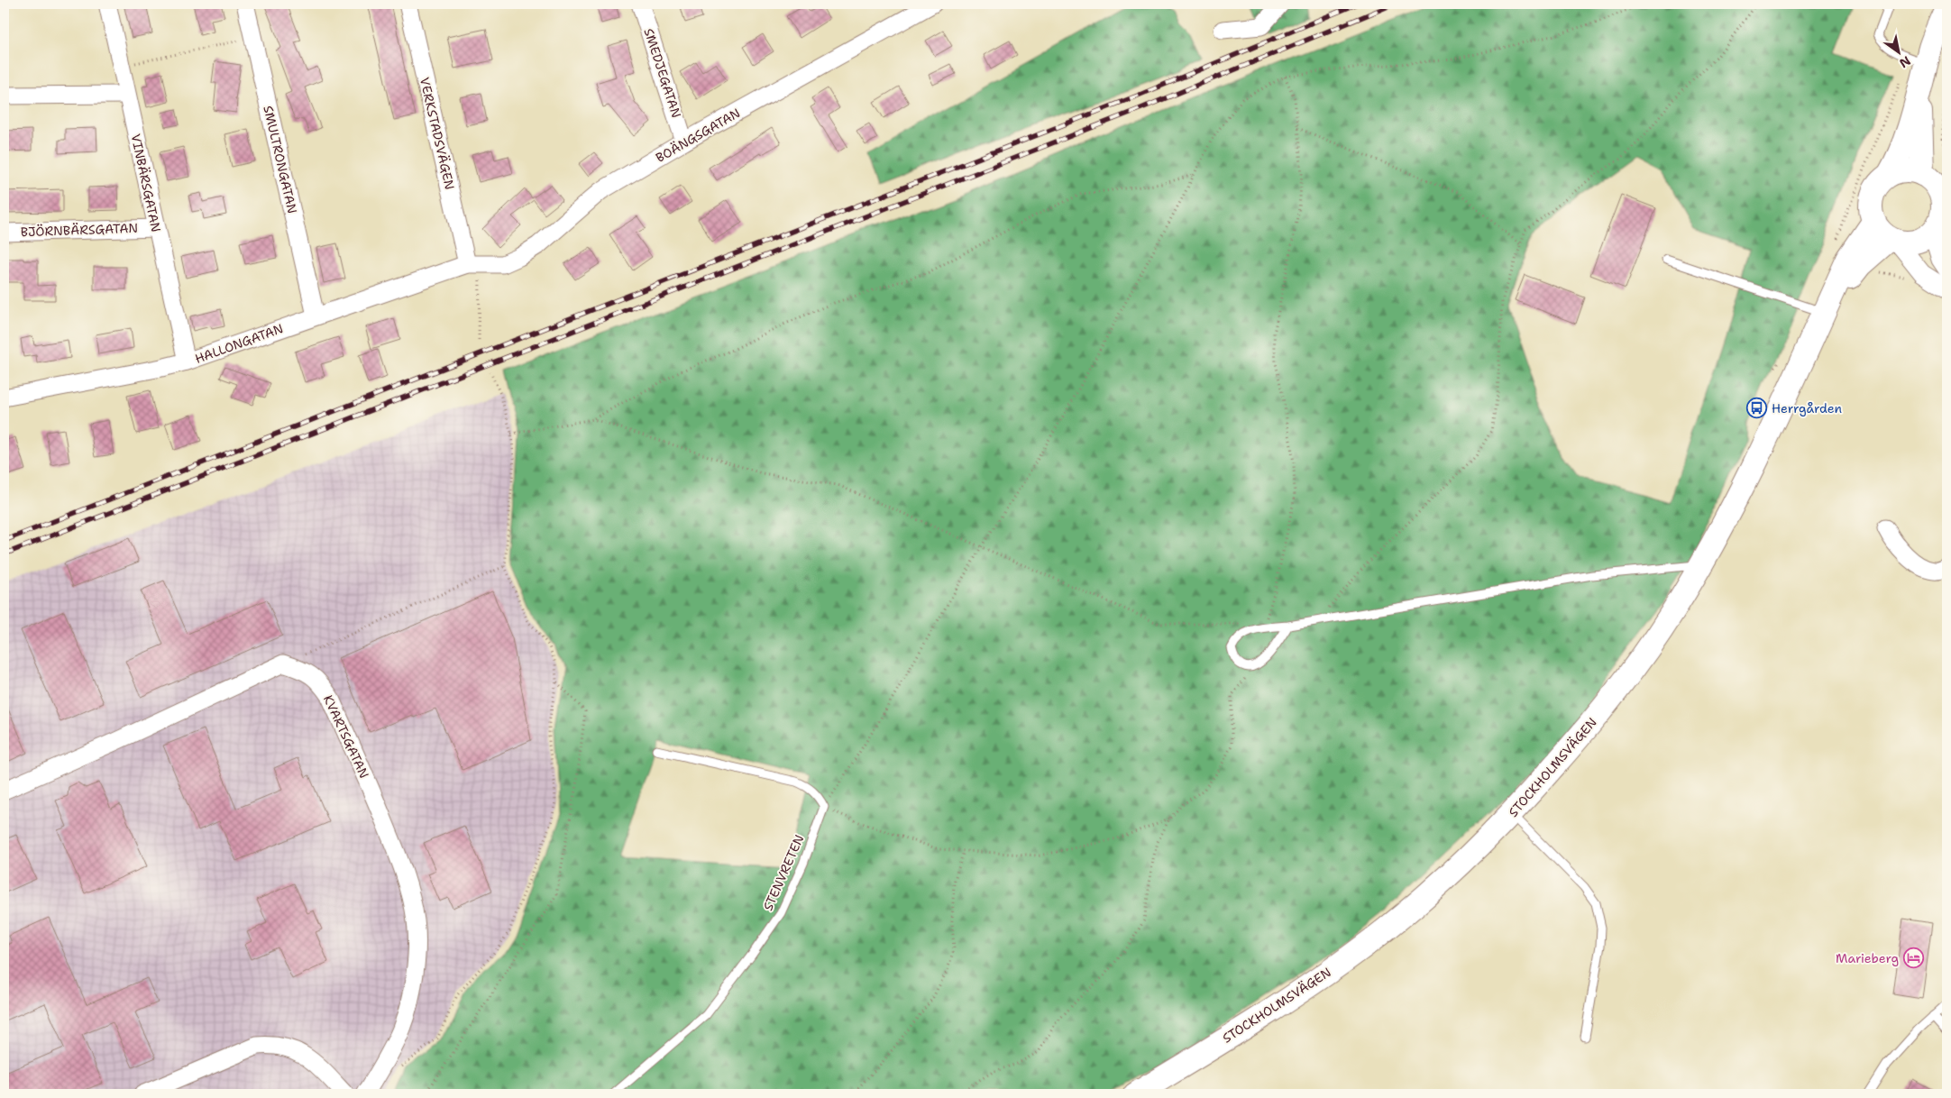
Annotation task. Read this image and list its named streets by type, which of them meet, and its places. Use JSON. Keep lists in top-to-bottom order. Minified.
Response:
{"streets":{"main road":["STOCKHOLMSVÄGEN"],"street":["SMEDJEGATAN","VERKSTADSVÄGEN","BOÄNGSGATAN","SMULTRONGATAN","VINBÄRSGATAN","BJÖRNBÄRSGATAN","HALLONGATAN","KVARTSGATAN"],"lane":["STENVRETEN"]},"crossings":[["SMEDJEGATAN","BOÄNGSGATAN"],["VERKSTADSVÄGEN","BOÄNGSGATAN"],["VERKSTADSVÄGEN","HALLONGATAN"],["BOÄNGSGATAN","HALLONGATAN"],["SMULTRONGATAN","HALLONGATAN"],["VINBÄRSGATAN","BJÖRNBÄRSGATAN"],["VINBÄRSGATAN","HALLONGATAN"]],"places":{"bus stop":["Herrgården"],"hotel":["Marieberg"]},"north":"bottom right"}
